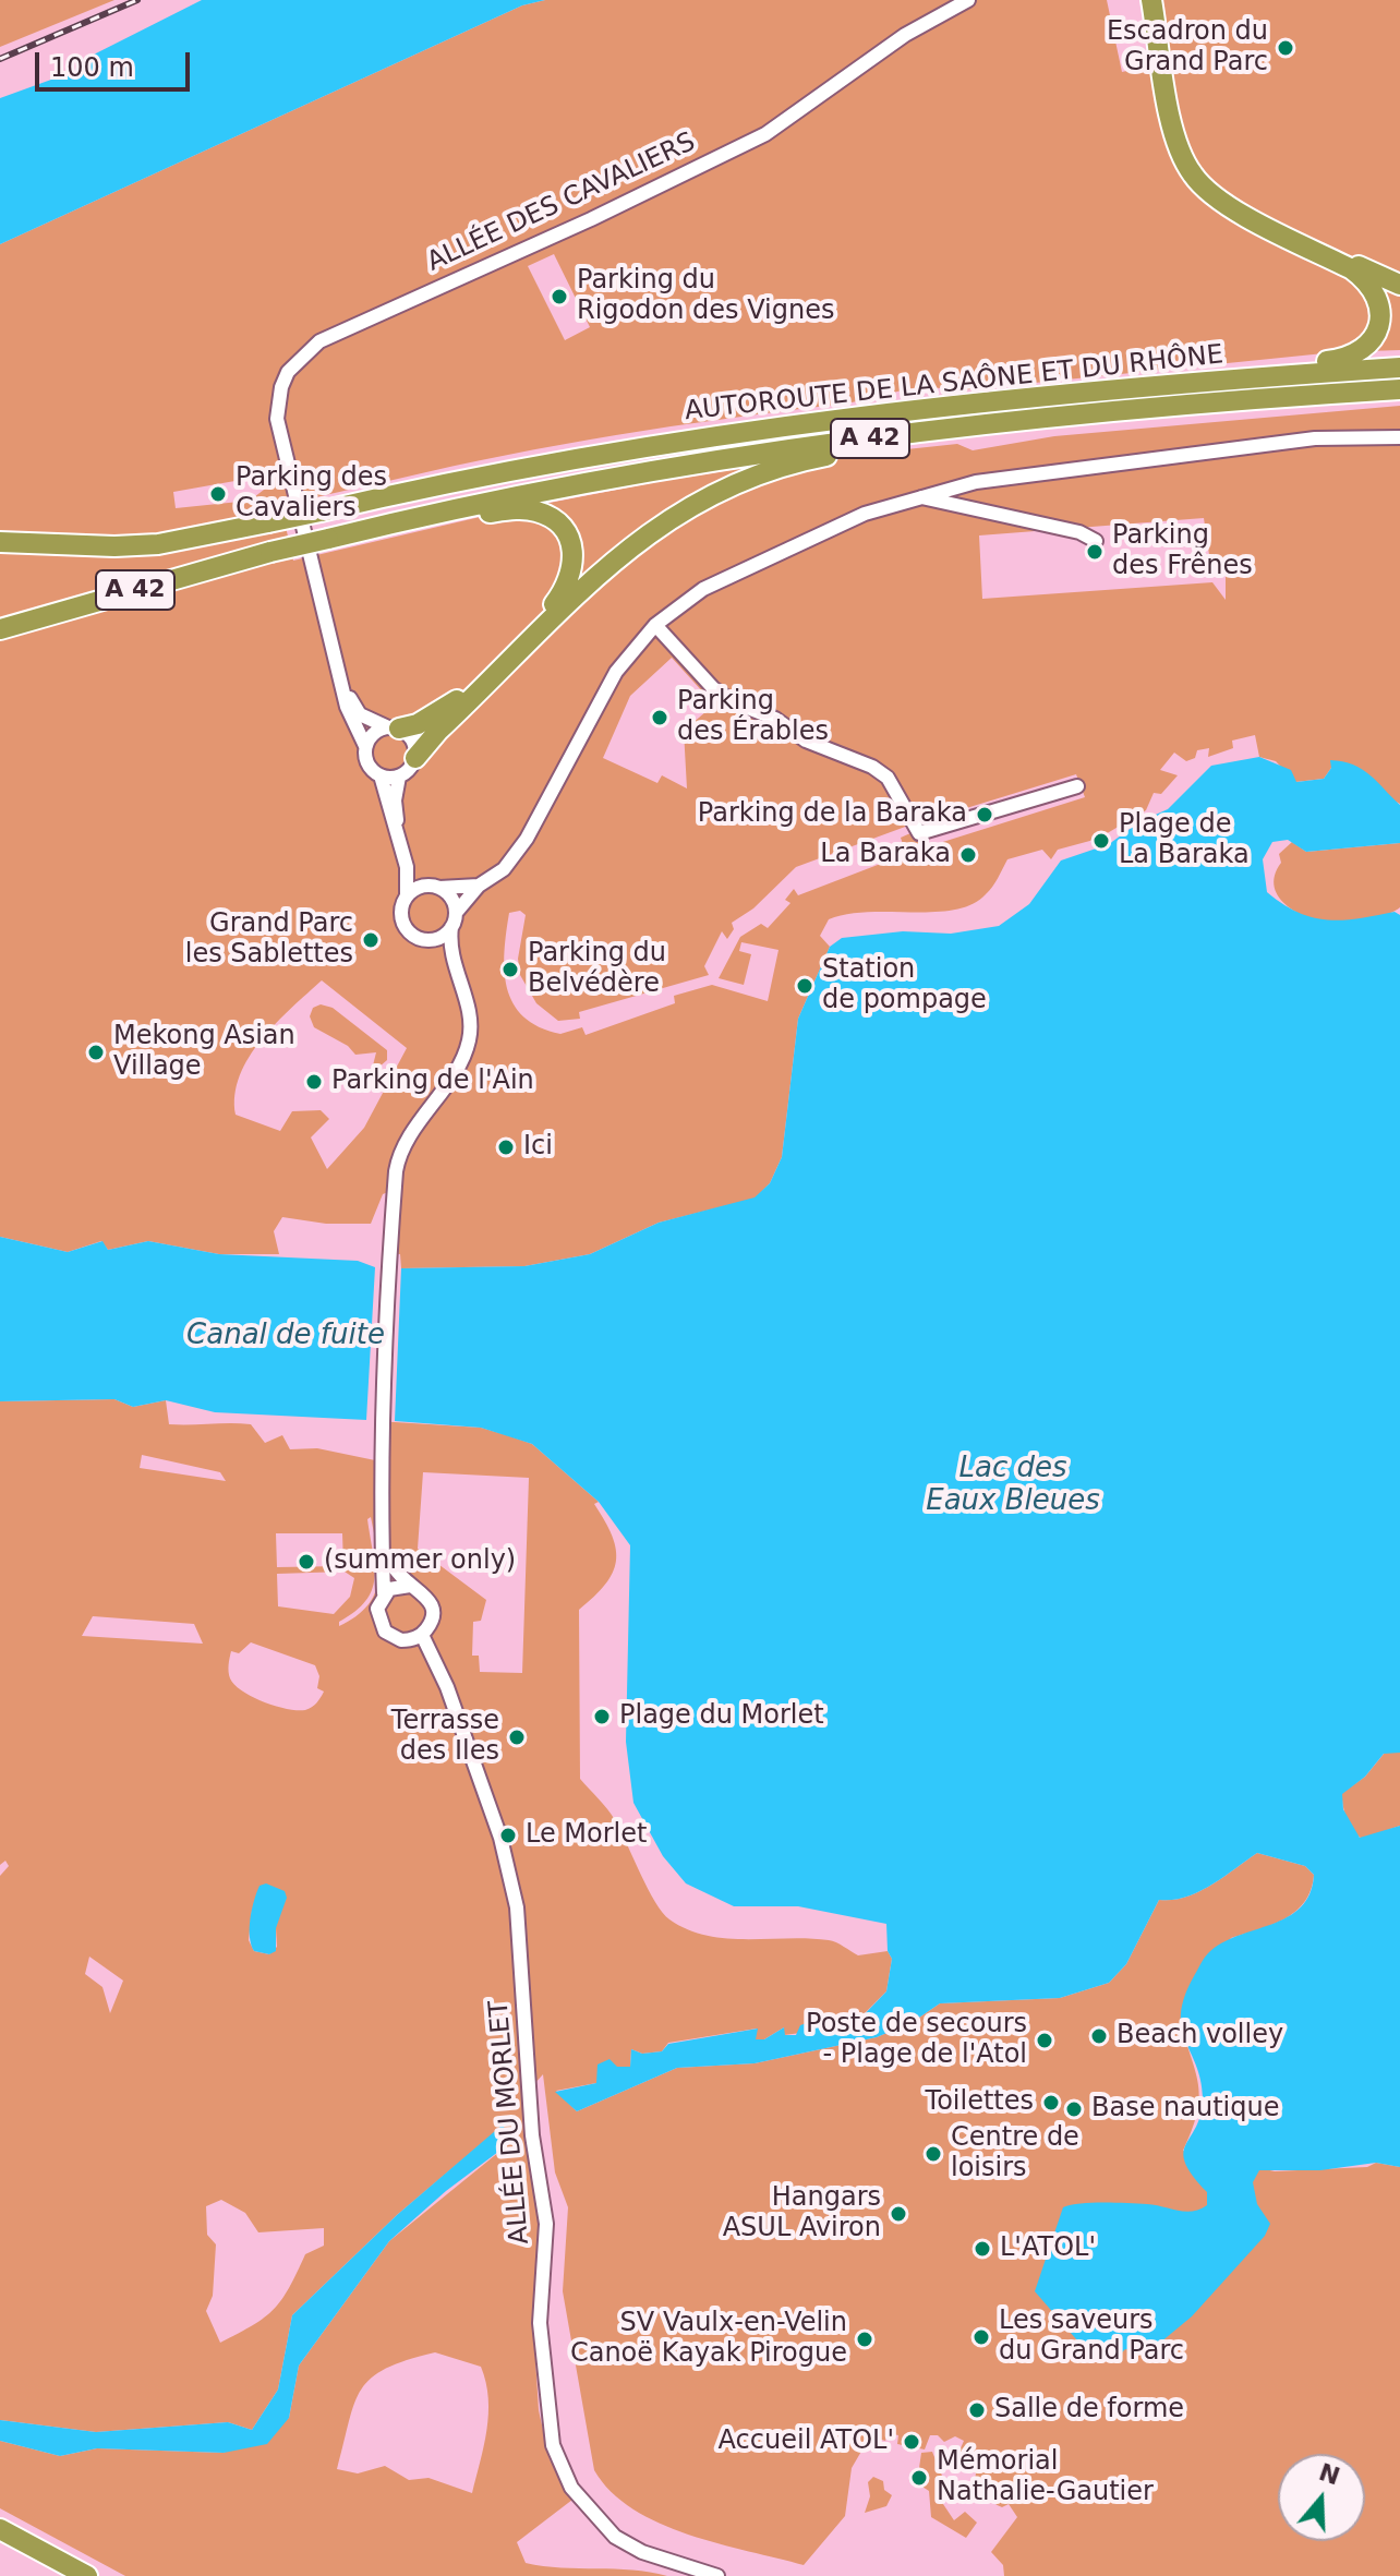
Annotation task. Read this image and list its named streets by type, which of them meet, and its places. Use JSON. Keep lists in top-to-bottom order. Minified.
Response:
{"streets":{"highway":["AUTOROUTE DE LA SAÔNE ET DU RHÔNE","A 42"],"street":["ALLÉE DES CAVALIERS","ALLÉE DU MORLET"]},"water":["Canal de fuite","Lac des Eaux Bleues"],"places":["Escadron du Grand Parc","Parking du Rigodon des Vignes","Parking des Cavaliers","Parking des Frênes","Parking des Érables","Parking de la Baraka","Plage de La Baraka","La Baraka","Grand Parc les Sablettes","Parking du Belvédère","Station de pompage","Mekong Asian Village","Parking de l'Ain","Ici","(summer only)","Plage du Morlet","Terrasse des Iles","Le Morlet","Beach volley","Poste de secours - Plage de l'Atol","Toilettes","Base nautique","Centre de loisirs","Hangars ASUL Aviron","L'ATOL'","Les saveurs du Grand Parc","SV Vaulx-en-Velin Canoë Kayak Pirogue","Salle de forme","Accueil ATOL'","Mémorial Nathalie-Gautier"],"scale_bar":"100 m","north":"top"}
